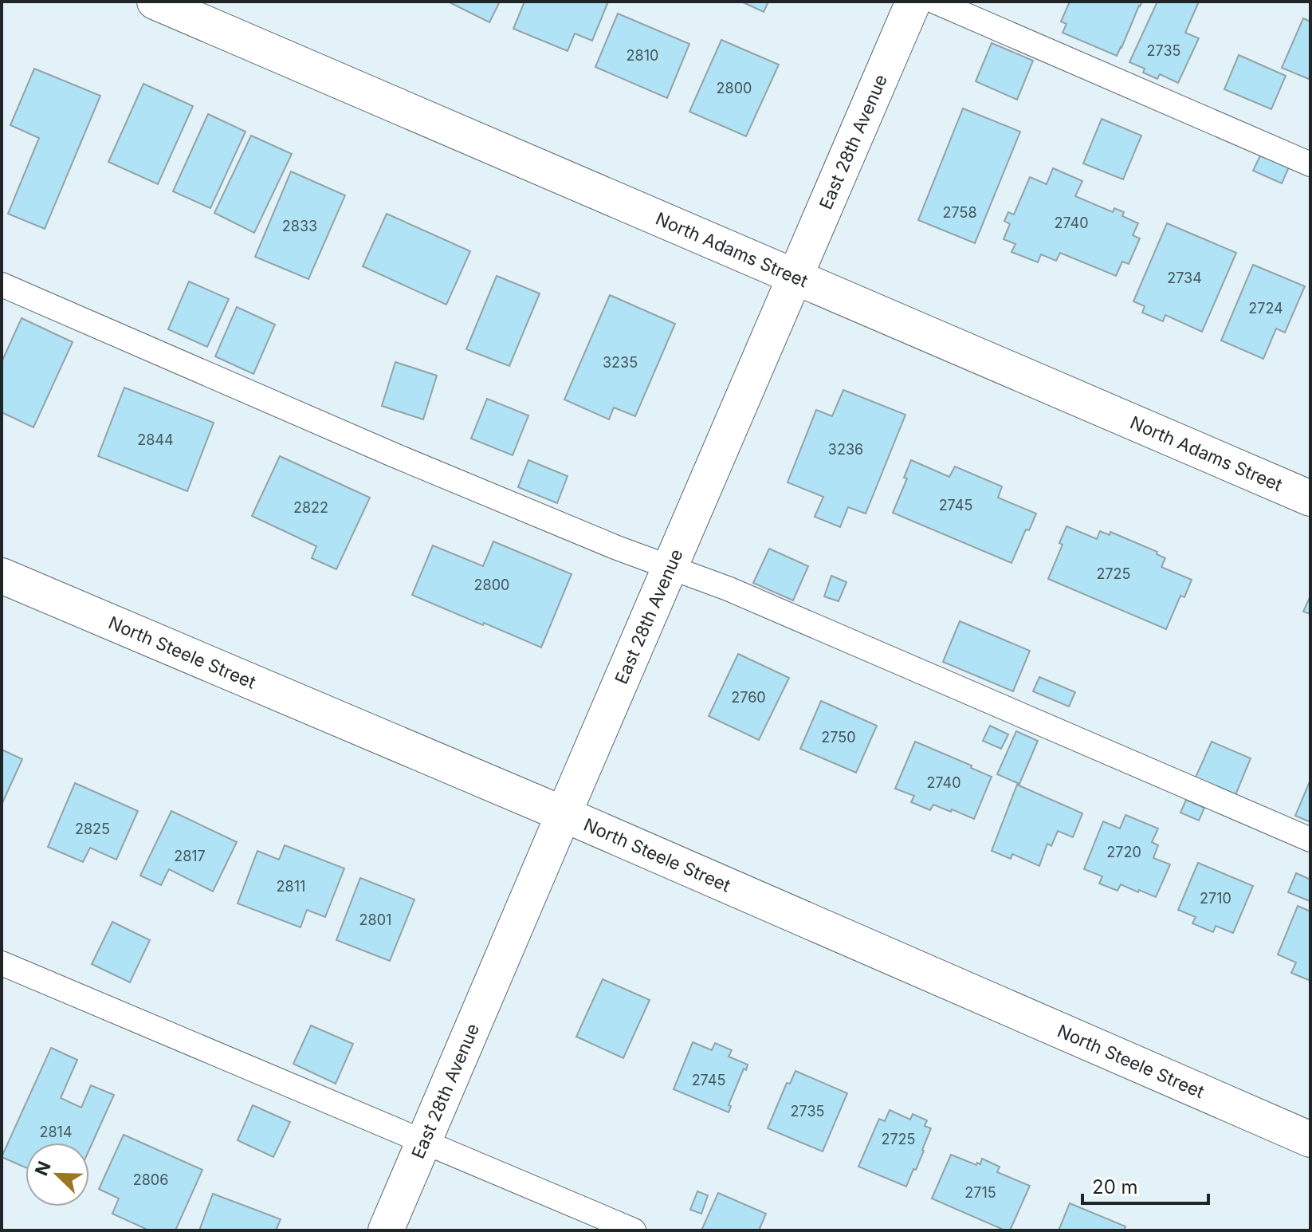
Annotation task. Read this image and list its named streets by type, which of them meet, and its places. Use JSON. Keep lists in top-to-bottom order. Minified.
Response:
{"streets":{"street":["East 28th Avenue","North Adams Street","North Steele Street"]},"crossings":[["East 28th Avenue","North Adams Street"],["East 28th Avenue","North Steele Street"]],"house_numbers":["2735","2810","2800","2758","2740","2833","2734","2724","3235","2844","3236","2745","2822","2725","2800","2760","2750","2740","2825","2720","2817","2811","2710","2801","2745","2735","2814","2725","2806","2715"],"scale_bar":"20 m","north":"top left"}
